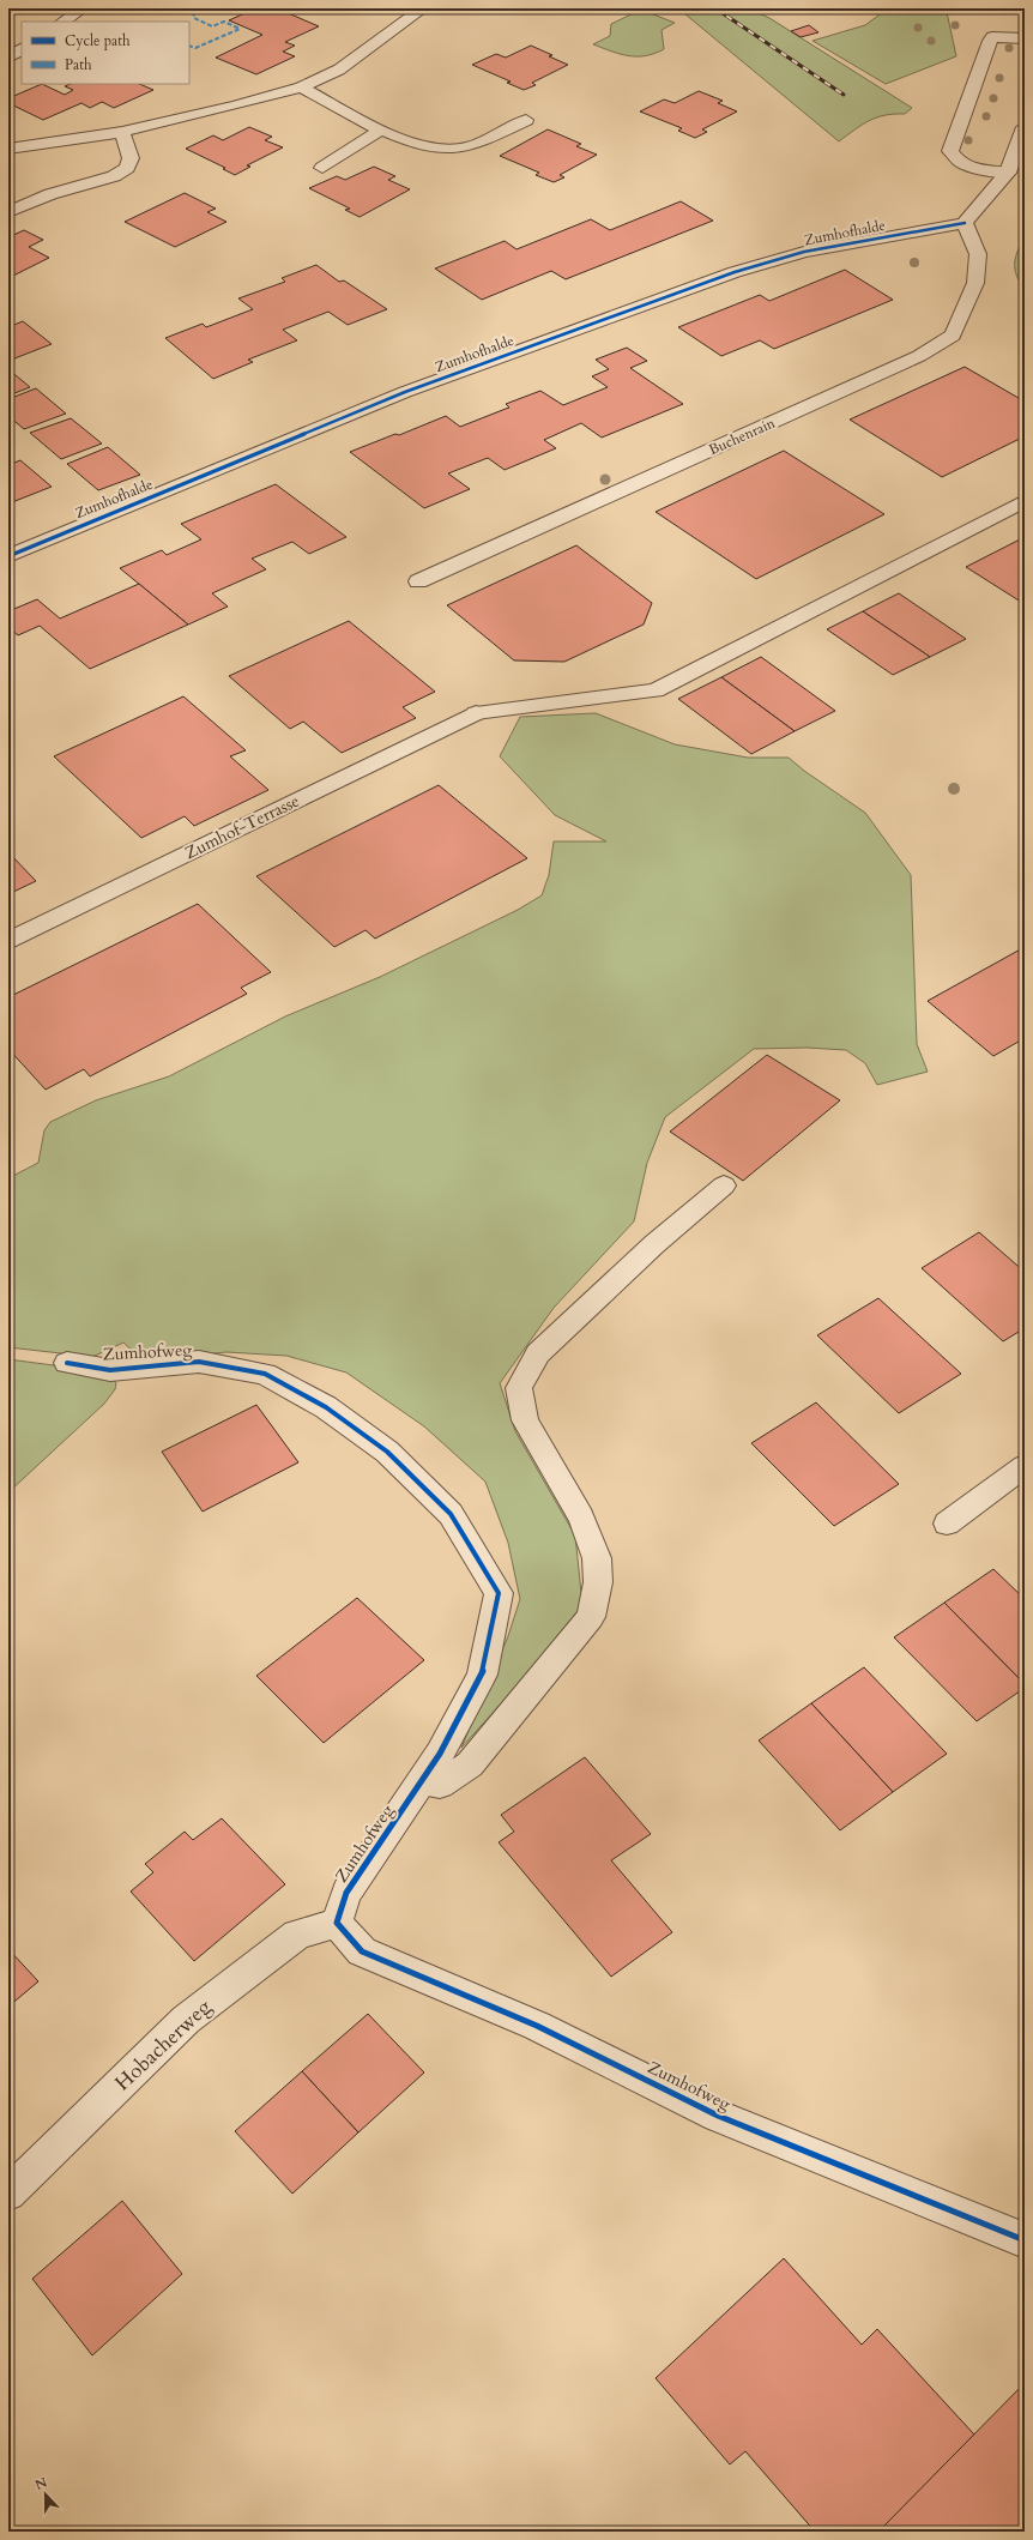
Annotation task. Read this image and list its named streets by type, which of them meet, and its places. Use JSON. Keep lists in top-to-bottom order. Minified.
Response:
{"streets":{"street":["Zumhofhalde","Buchenrain","Zumhof-Terrasse","Zumhofweg","Hobacherweg"]},"crossings":[["Zumhofhalde","Buchenrain"],["Zumhofweg","Hobacherweg"]],"legend":["Cycle path","Path"],"north":"top"}
